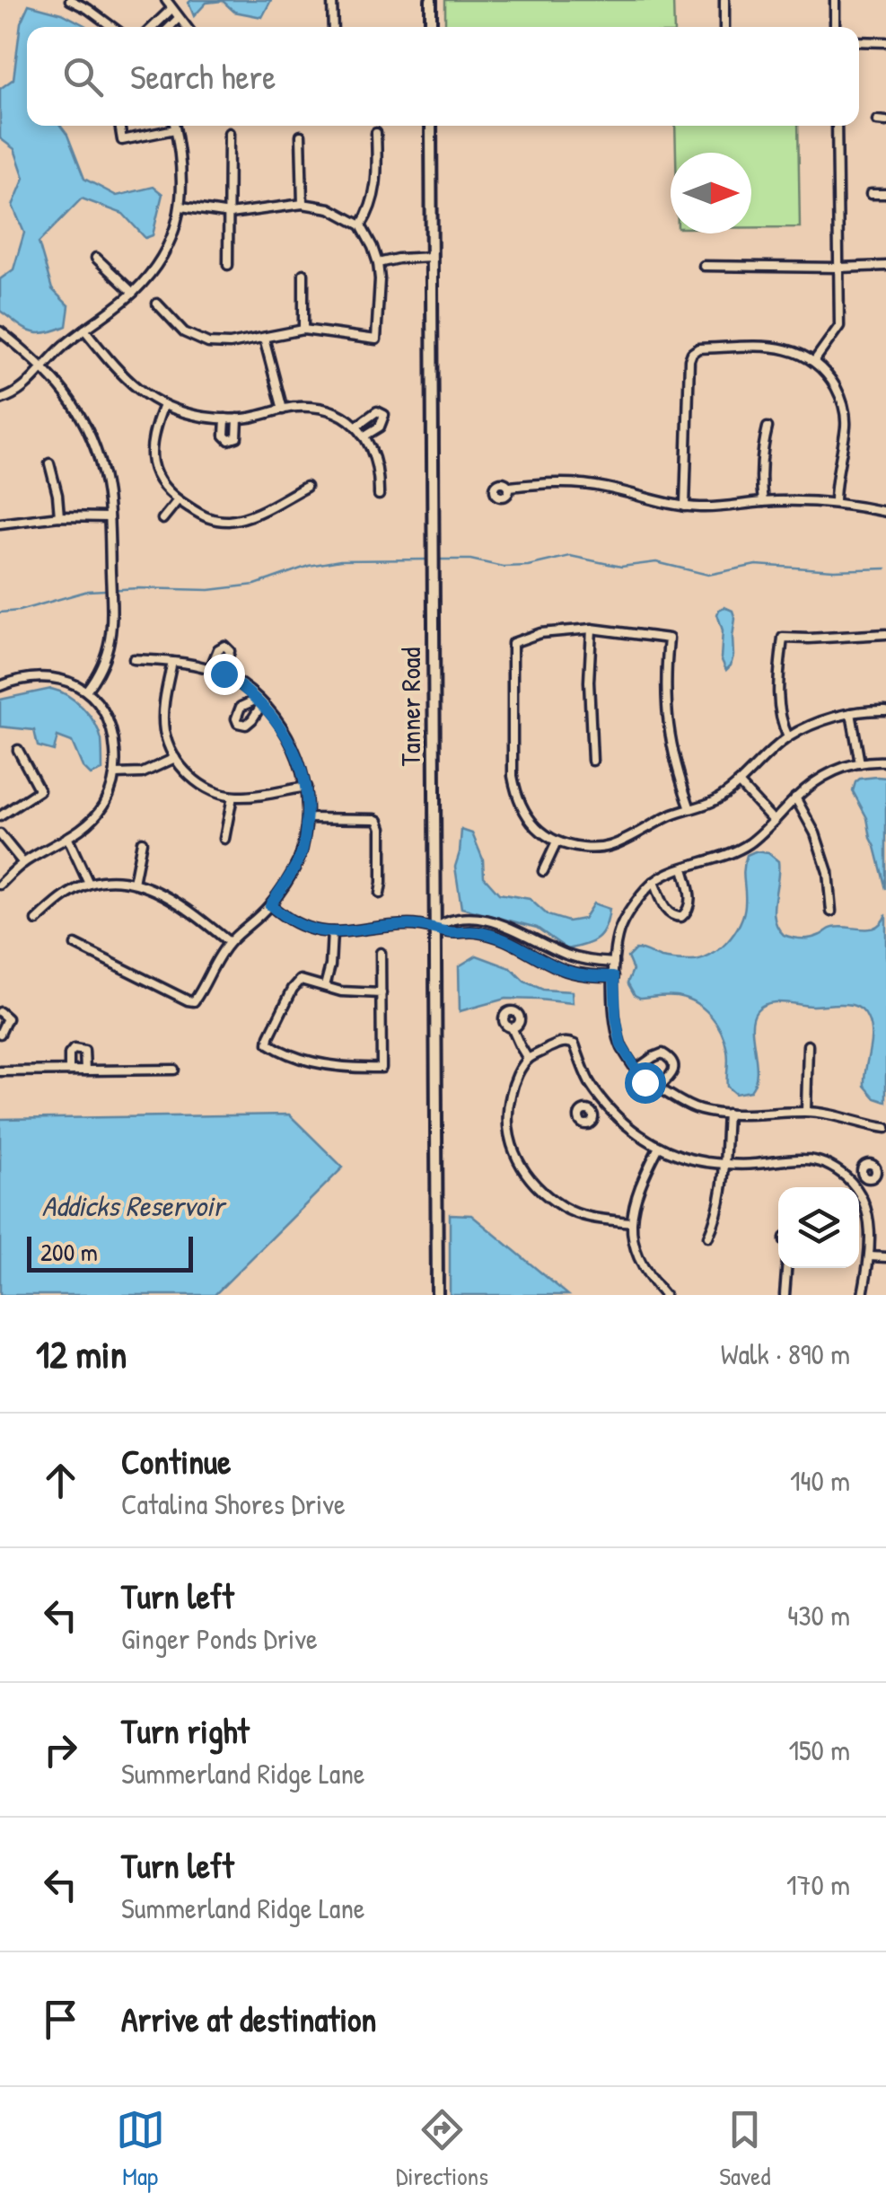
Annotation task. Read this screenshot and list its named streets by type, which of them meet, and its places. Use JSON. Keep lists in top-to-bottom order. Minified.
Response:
{"streets":{"main road":["Tanner Road"]},"water":["Addicks Reservoir"],"scale_bar":"200 m","north":"right","page":{"search":"Search here","scale":"200 m","heading":["12 min","Walk · 890 m"],"list":[["Continue","Catalina Shores Drive","140 m"],["Turn left","Ginger Ponds Drive","430 m"],["Turn right","Summerland Ridge Lane","150 m"],["Turn left","Summerland Ridge Lane","170 m"],"Arrive at destination"],"nav":["Map","Directions","Saved"]}}
